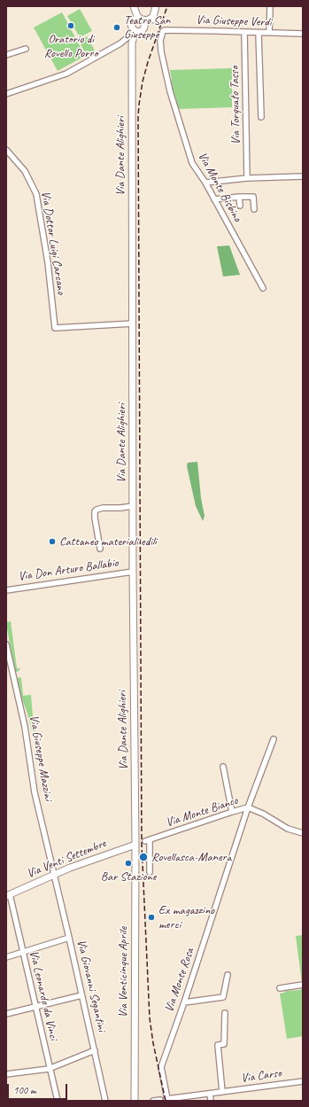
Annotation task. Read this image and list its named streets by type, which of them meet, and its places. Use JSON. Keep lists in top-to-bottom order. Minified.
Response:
{"streets":{"street":["Via Giuseppe Verdi","Via Torquato Tasso","Via Dante Alighieri","Via Monte Bisbino","Via Dottor Luigi Carcano","Via Don Arturo Ballabio","Via Giuseppe Mazzini","Via Monte Bianco","Via Venti Settembre","Via Venticinque Aprile","Via Monte Rosa","Via Giovanni Segantini","Via Leonardo da Vinci","Via Carso"]},"crossings":[["Via Giuseppe Verdi","Via Torquato Tasso"],["Via Giuseppe Verdi","Via Monte Bisbino"],["Via Dante Alighieri","Via Dottor Luigi Carcano"],["Via Dante Alighieri","Via Don Arturo Ballabio"],["Via Dante Alighieri","Via Venti Settembre"],["Via Dante Alighieri","Via Venticinque Aprile"],["Via Giuseppe Mazzini","Via Venti Settembre"],["Via Giuseppe Mazzini","Via Giovanni Segantini"],["Via Monte Bianco","Via Monte Rosa"],["Via Venti Settembre","Via Venticinque Aprile"],["Via Venti Settembre","Via Giovanni Segantini"],["Via Venti Settembre","Via Leonardo da Vinci"],["Via Monte Rosa","Via Carso"]],"places":["Oratorio di Rovello Porro","Teatro San Giuseppe","Cattaneo materiali edili","Rovellasca-Manera","Bar Stazione","Ex magazzino merci"],"scale_bar":"100 m"}
